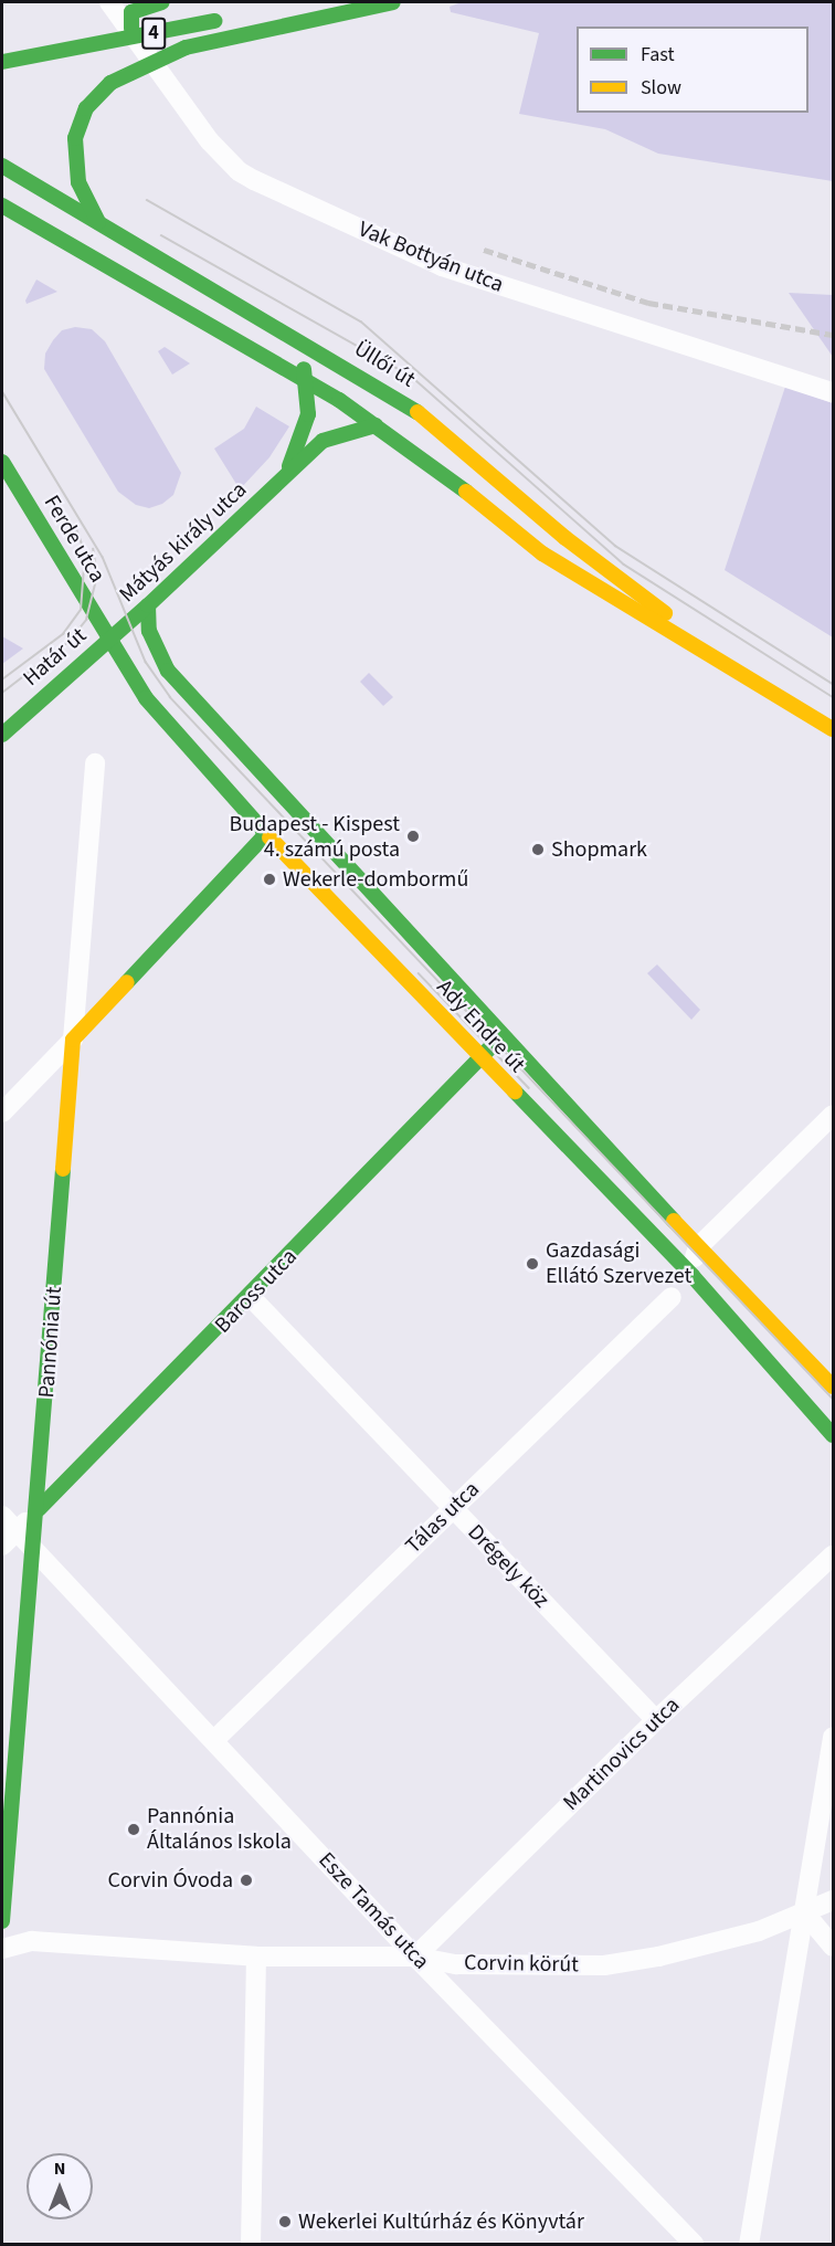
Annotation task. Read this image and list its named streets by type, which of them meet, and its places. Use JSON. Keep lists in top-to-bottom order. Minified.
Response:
{"streets":{"street":["4","Vak Bottyán utca","Üllői út","Ferde utca","Mátyás király utca","Határ út","Ady Endre út","Baross utca","Pannónia út","Tálas utca","Drégely köz","Martinovics utca","Esze Tamás utca","Corvin körút"]},"crossings":[["Üllői út","Mátyás király utca"],["Ferde utca","Mátyás király utca"],["Ferde utca","Határ út"],["Ferde utca","Ady Endre út"],["Mátyás király utca","Határ út"],["Mátyás király utca","Ady Endre út"],["Határ út","Ady Endre út"],["Ady Endre út","Baross utca"],["Baross utca","Pannónia út"],["Baross utca","Drégely köz"],["Baross utca","Esze Tamás utca"],["Pannónia út","Esze Tamás utca"],["Tálas utca","Drégely köz"],["Tálas utca","Esze Tamás utca"],["Drégely köz","Martinovics utca"],["Martinovics utca","Esze Tamás utca"],["Martinovics utca","Corvin körút"],["Esze Tamás utca","Corvin körút"]],"places":["Budapest - Kispest 4. számú posta","Shopmark","Wekerle-dombormű","Gazdasági Ellátó Szervezet","Pannónia Általános Iskola","Corvin Óvoda","Wekerlei Kultúrház és Könyvtár"],"legend":["Fast","Slow"],"north":"top"}
